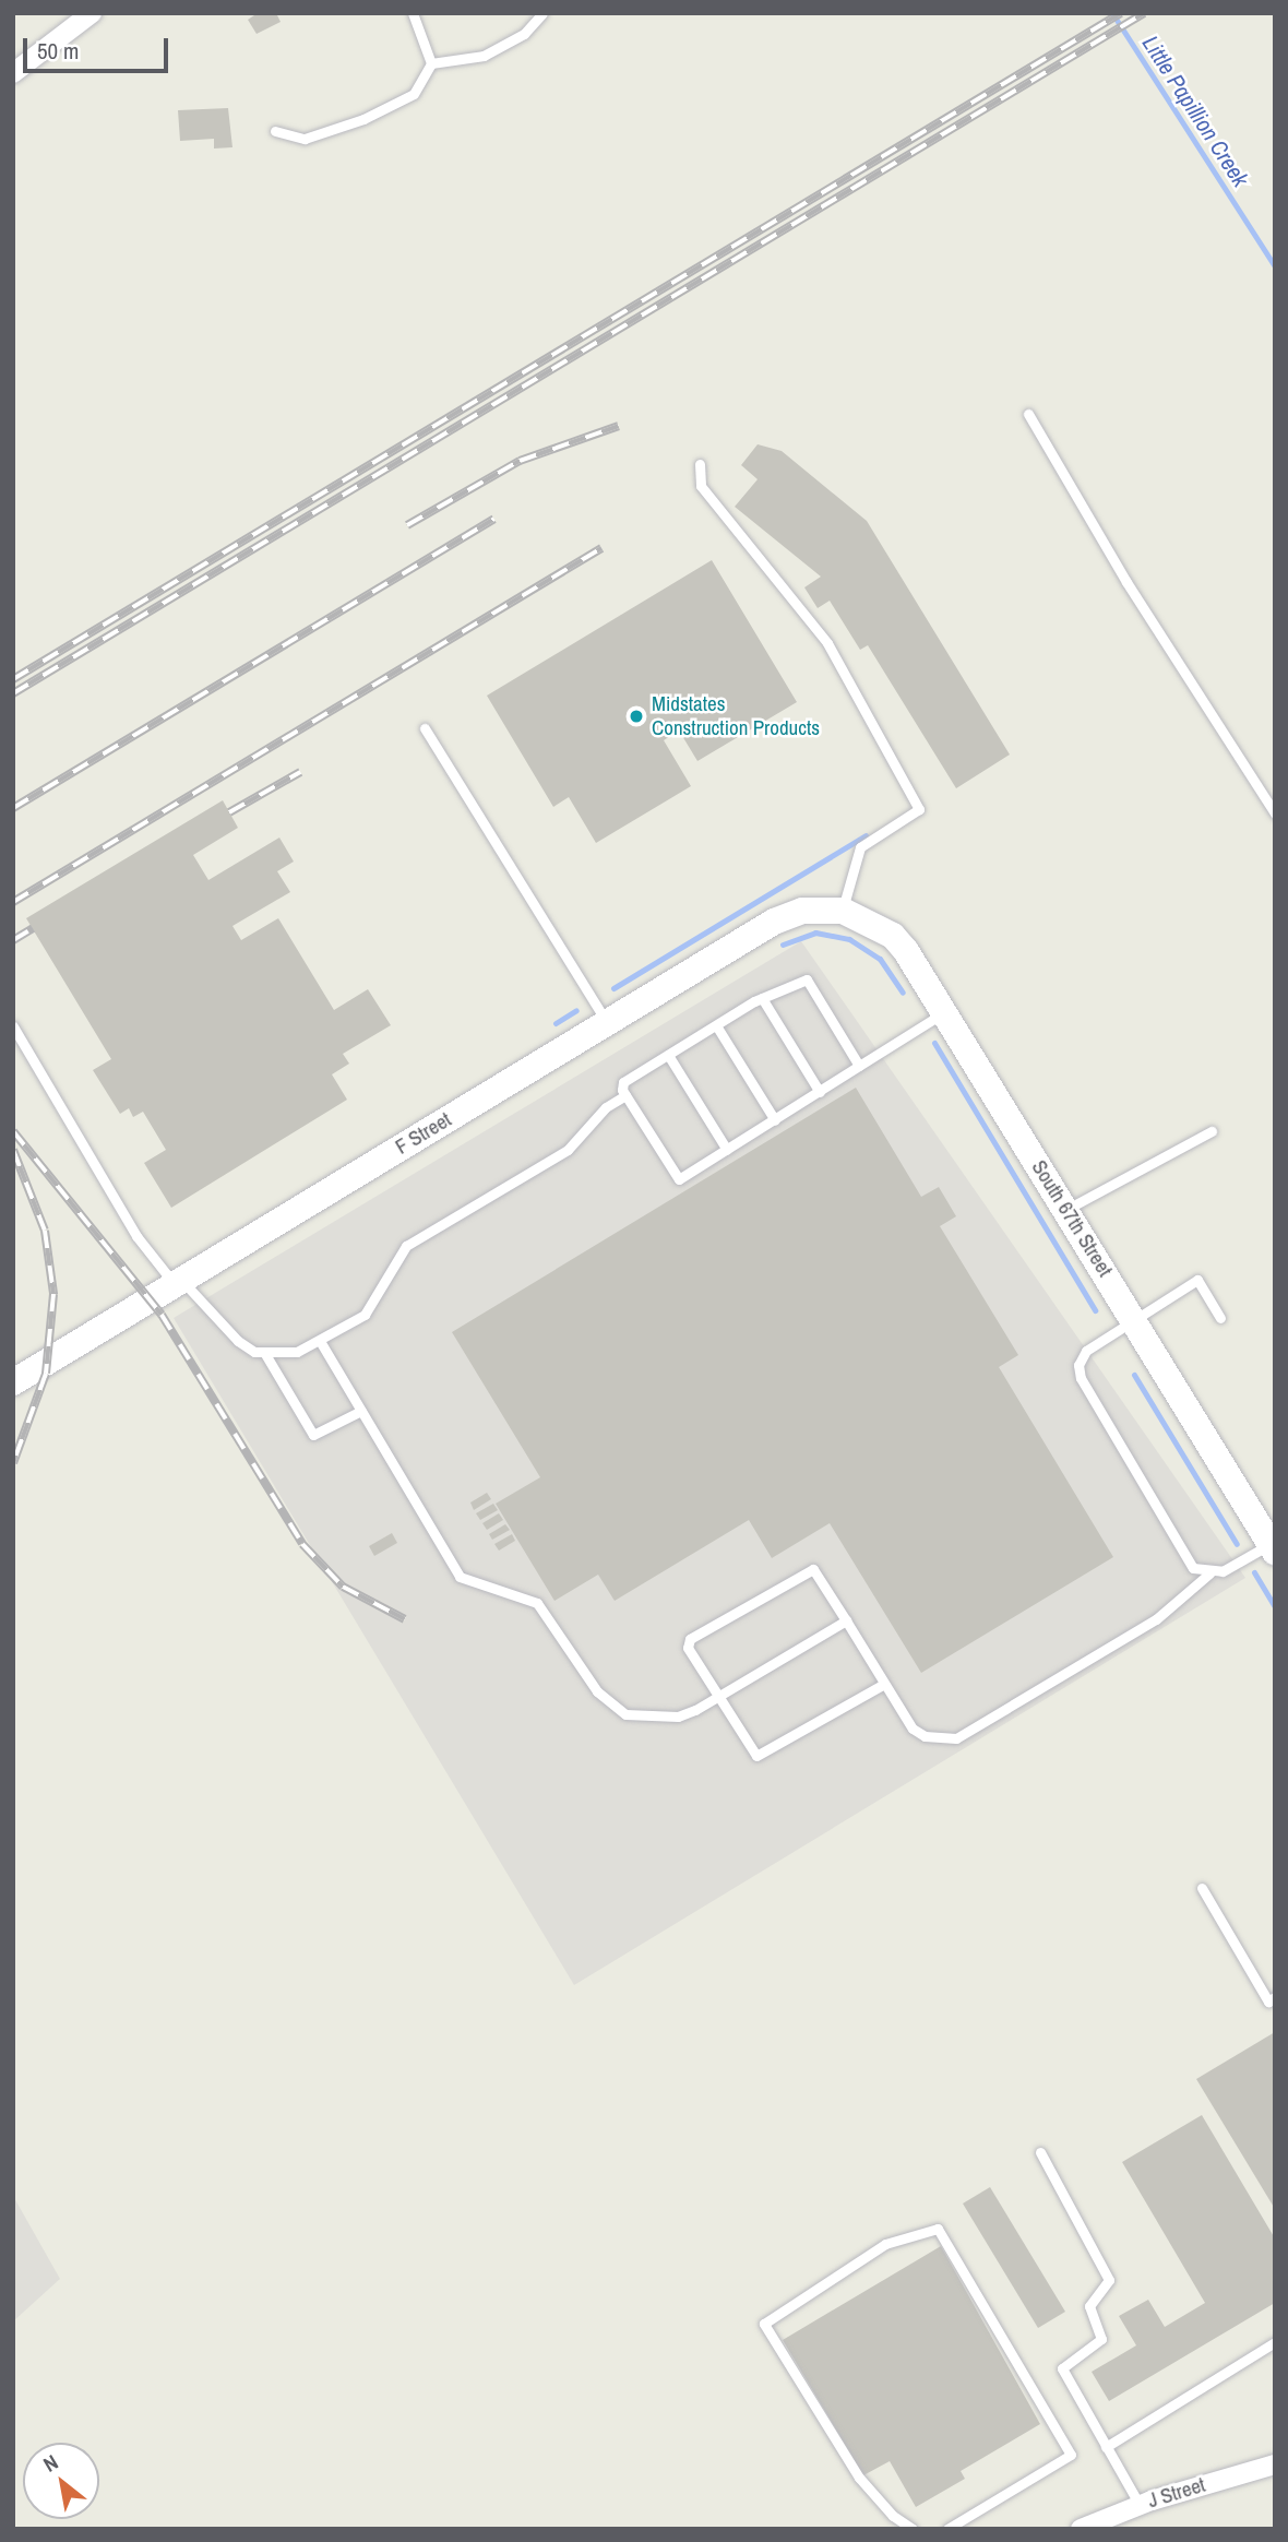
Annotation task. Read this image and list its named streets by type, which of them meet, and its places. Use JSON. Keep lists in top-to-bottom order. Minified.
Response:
{"streets":{"street":["F Street","South 67th Street","J Street"]},"crossings":[["F Street","South 67th Street"]],"water":["Little Papillion Creek"],"places":["Midstates Construction Products"],"scale_bar":"50 m","north":"top left"}
